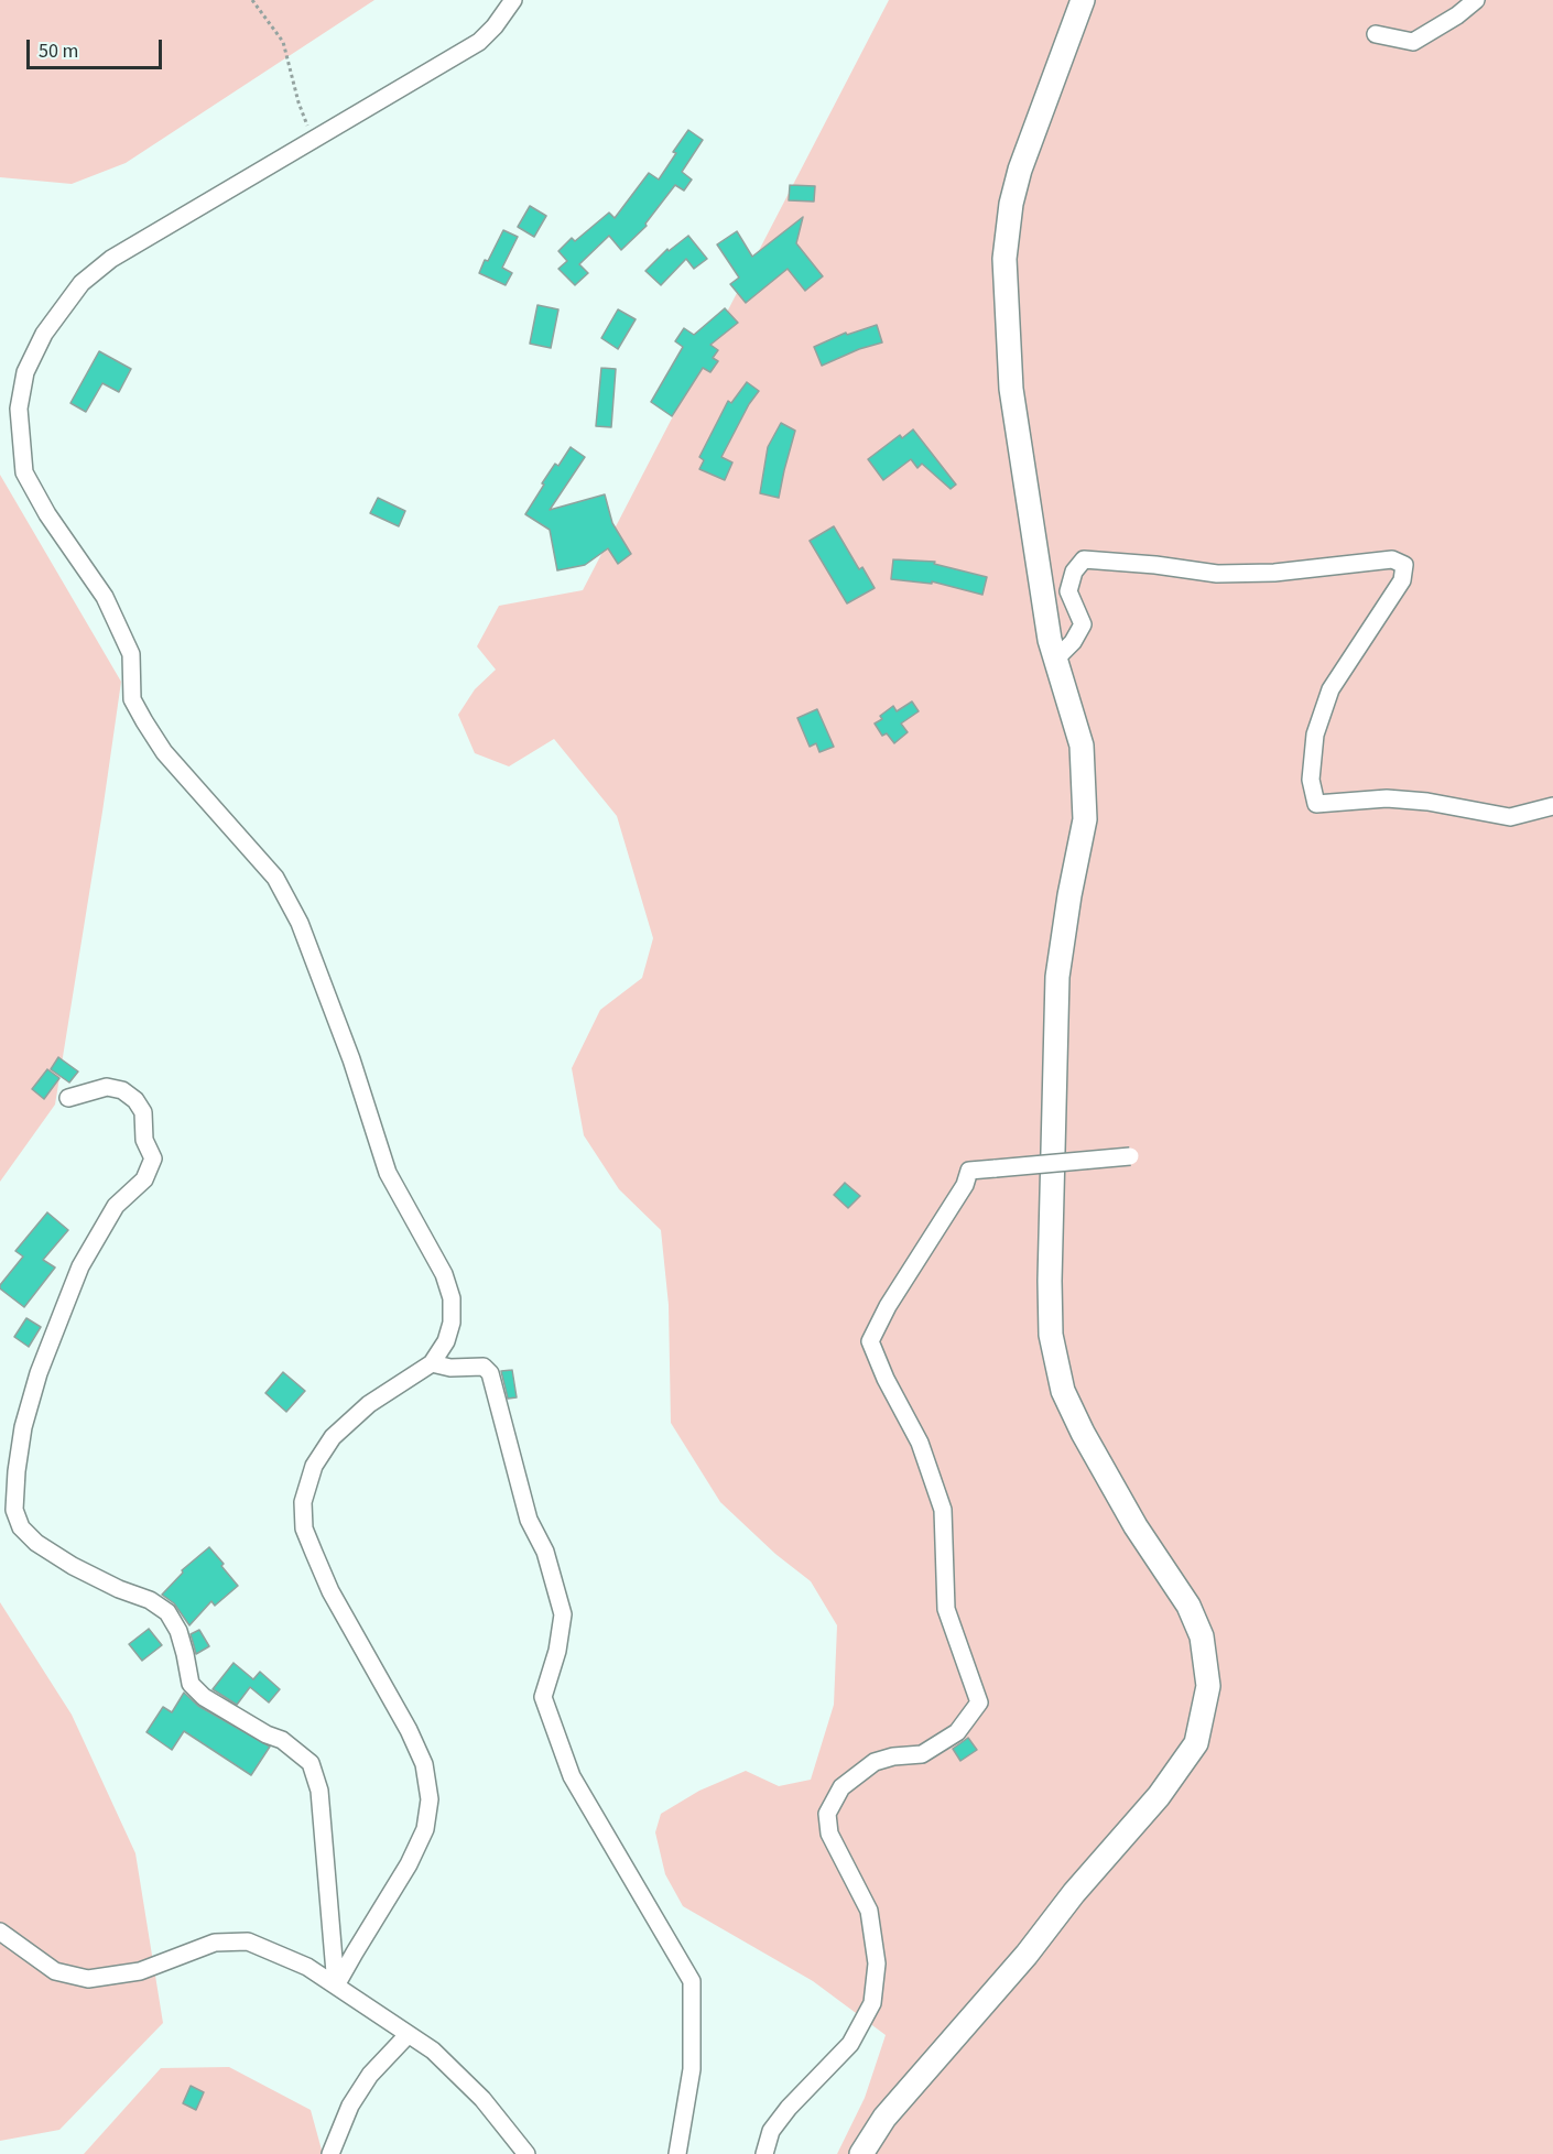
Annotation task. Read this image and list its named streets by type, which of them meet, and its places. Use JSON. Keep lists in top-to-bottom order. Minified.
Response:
{"scale_bar":"50 m"}
